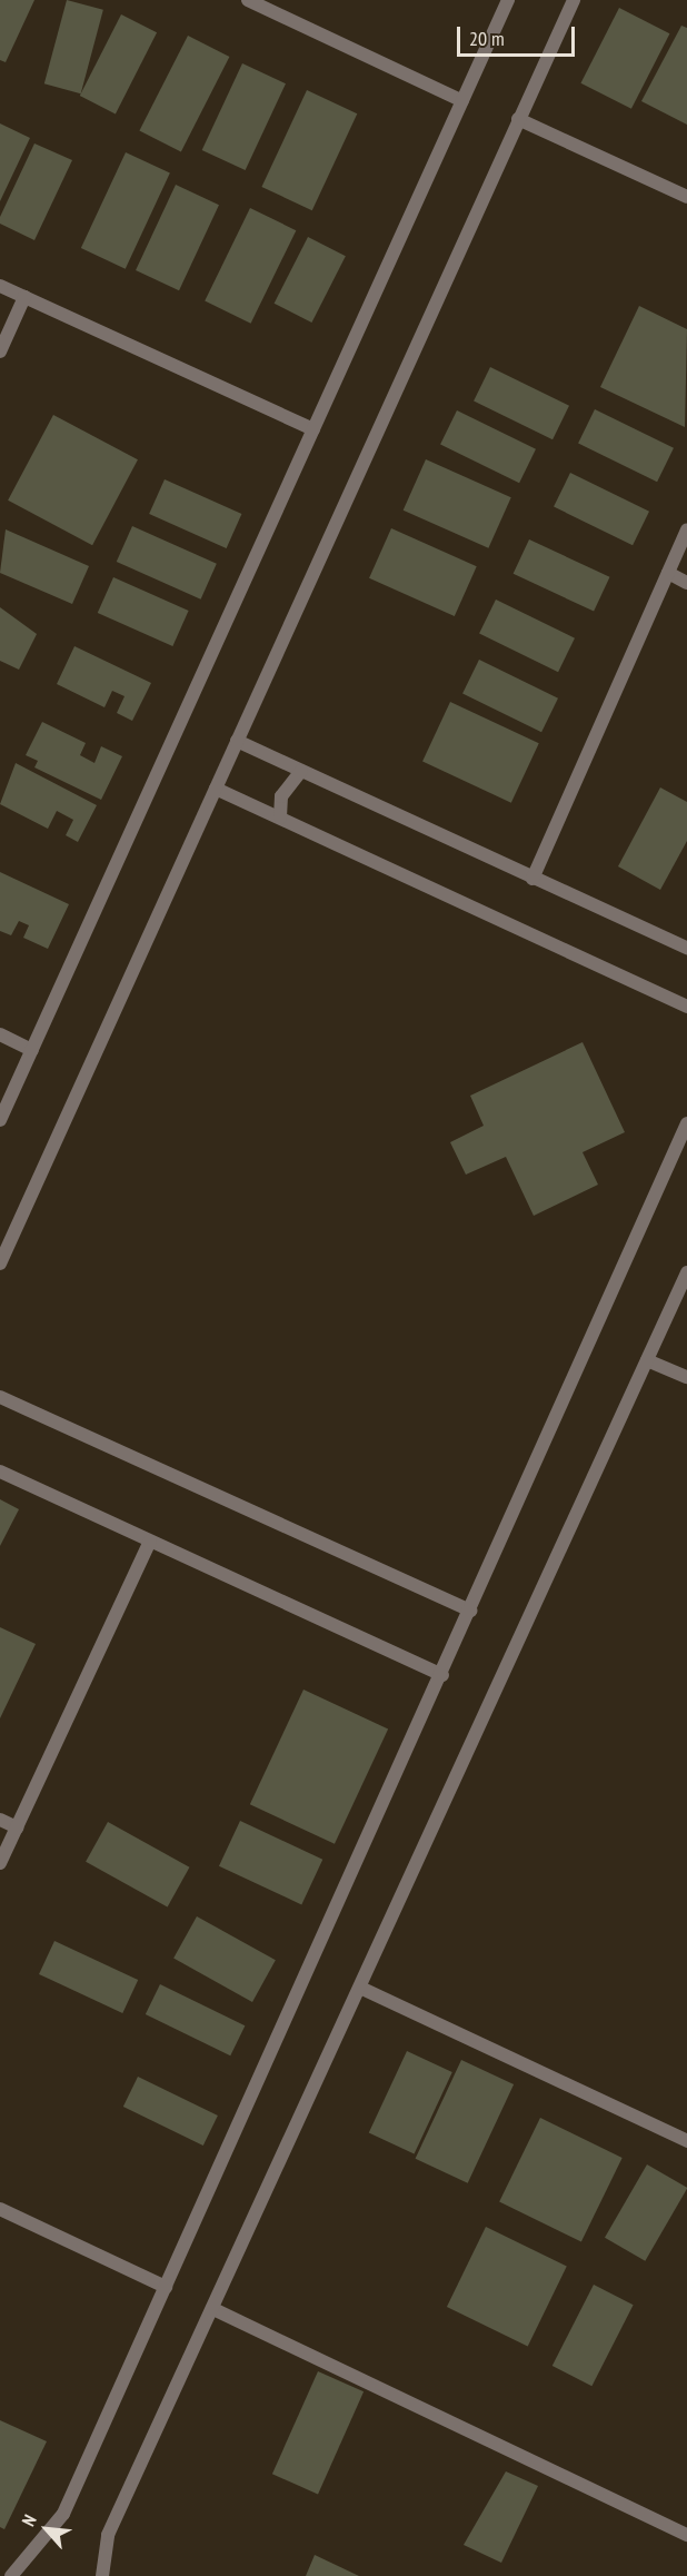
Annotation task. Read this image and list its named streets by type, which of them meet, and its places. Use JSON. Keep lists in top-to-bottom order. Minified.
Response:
{"scale_bar":"20 m","north":"top left"}
